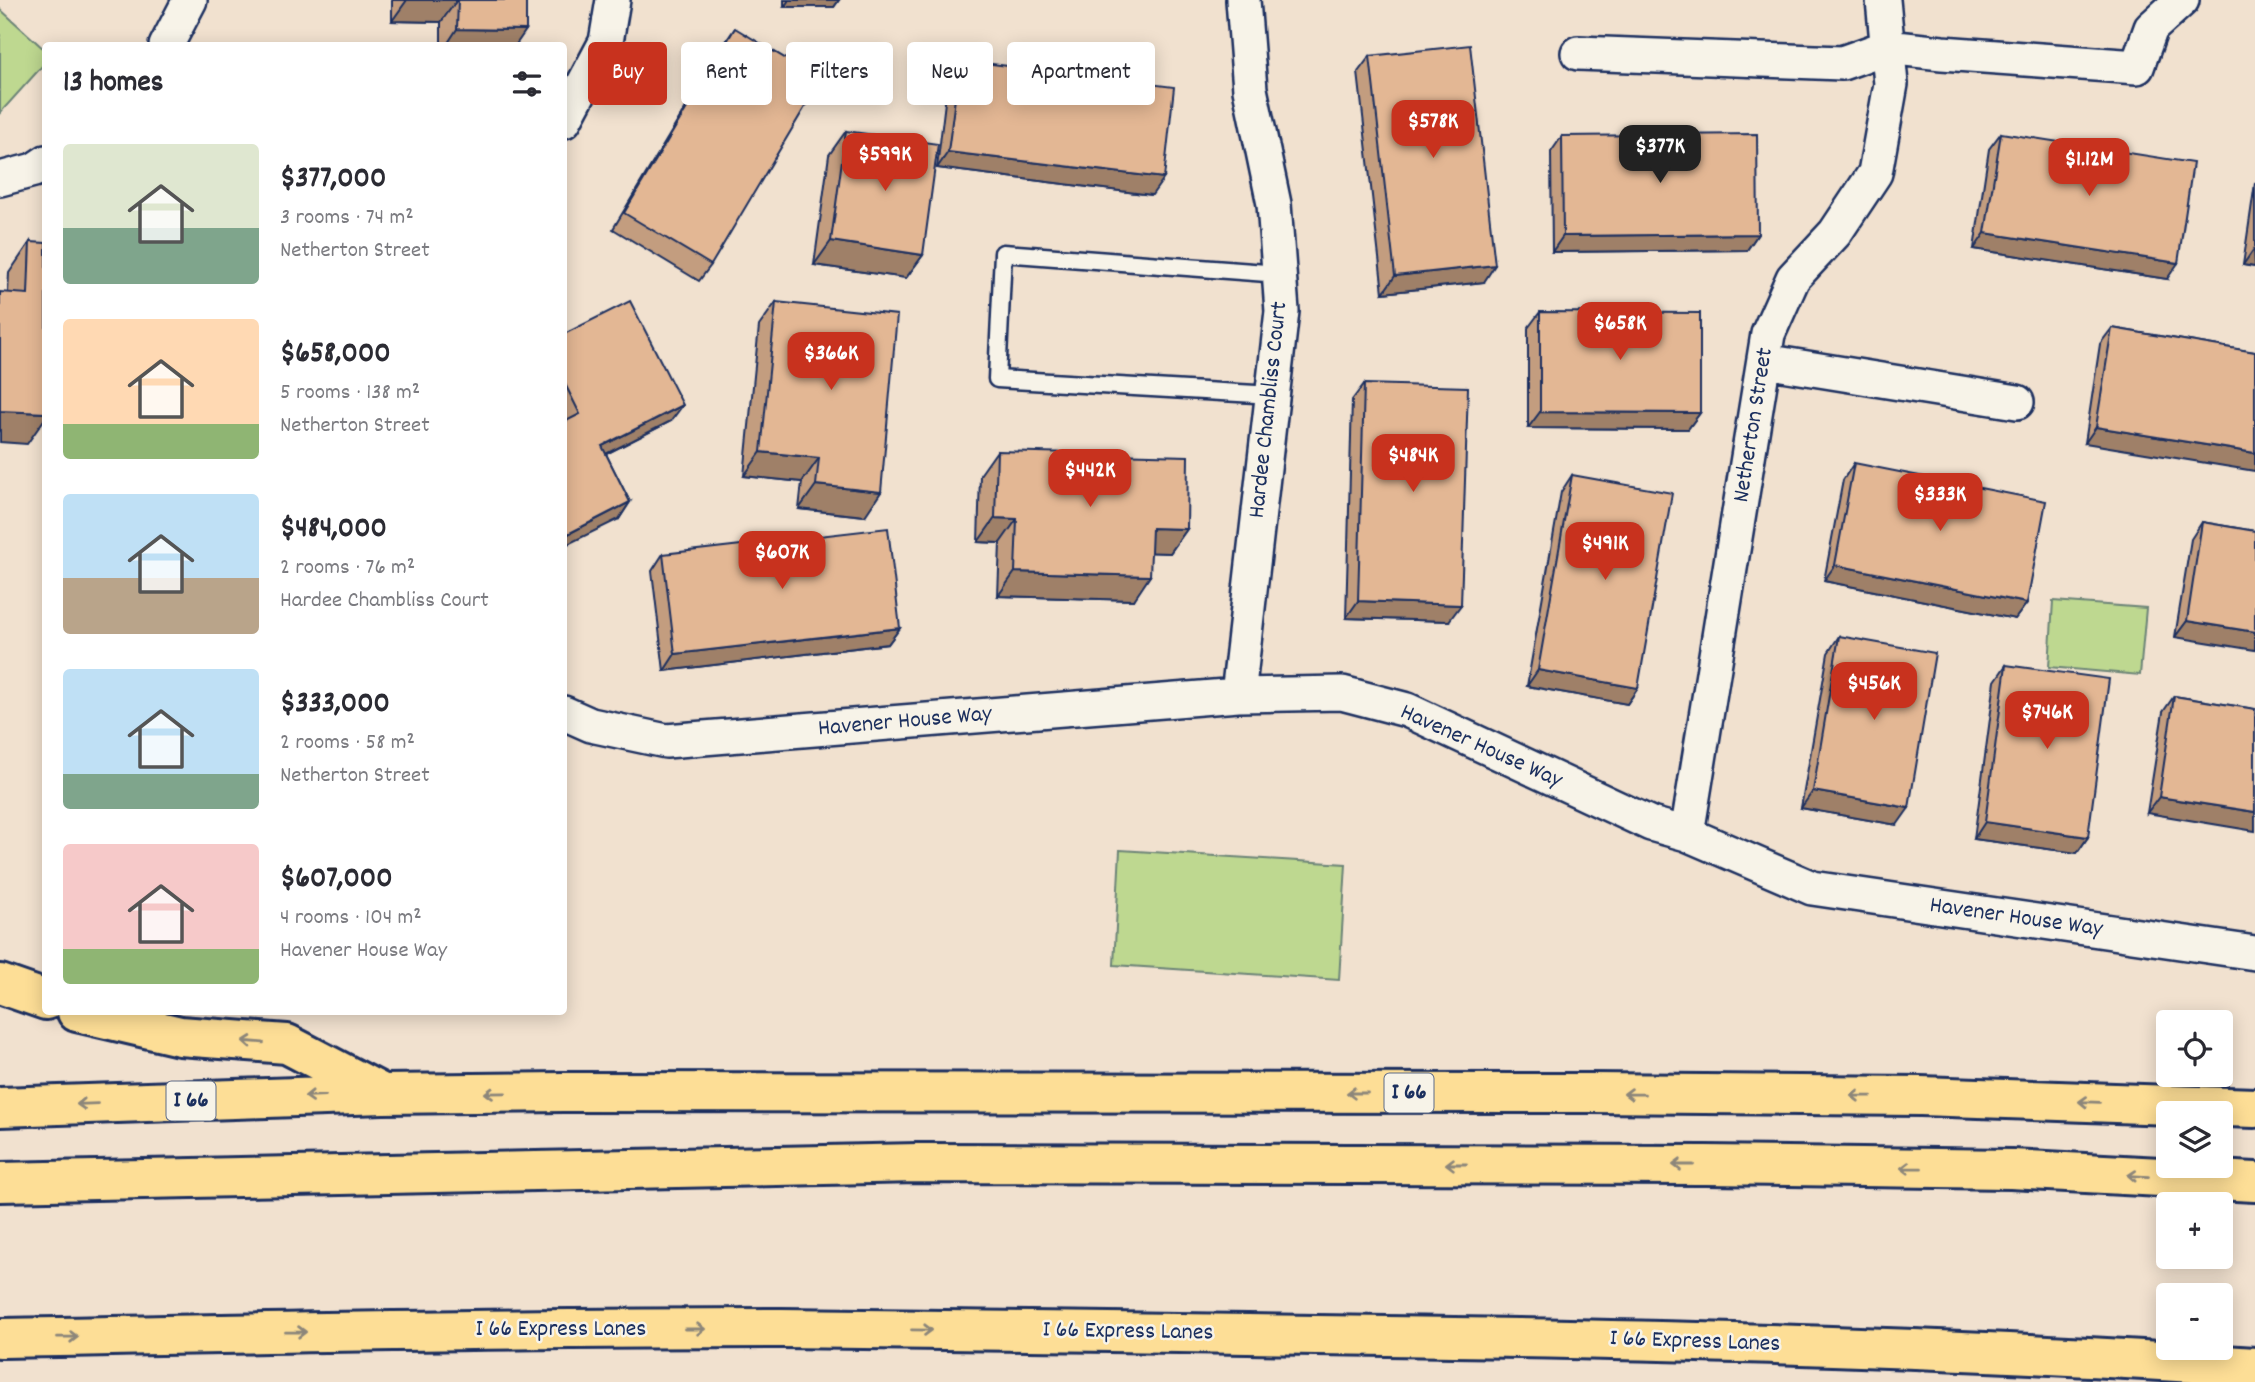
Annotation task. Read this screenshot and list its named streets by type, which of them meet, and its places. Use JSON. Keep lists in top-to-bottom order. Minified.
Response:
{"streets":{"highway":["I 66","I 66 Express Lanes"],"street":["Hardee Chambliss Court","Netherton Street","Havener House Way"]},"crossings":[["Hardee Chambliss Court","Havener House Way"],["Netherton Street","Havener House Way"]],"page":{"chip":["Buy","Rent","Filters","New","Apartment"],"heading":"13 homes","price":["$578K","$377K","$599K","$1.12M","$658K","$366K","$484K","$442K","$333K","$491K","$607K","$456K","$746K"],"list":[{"name":"$377,000","note":"3 rooms · 74 m² · Netherton Street"},{"name":"$658,000","note":"5 rooms · 138 m² · Netherton Street"},{"name":"$484,000","note":"2 rooms · 76 m² · Hardee Chambliss Court"},{"name":"$333,000","note":"2 rooms · 58 m² · Netherton Street"},{"name":"$607,000","note":"4 rooms · 104 m² · Havener House Way"}],"map_buttons":["+","−"]}}
